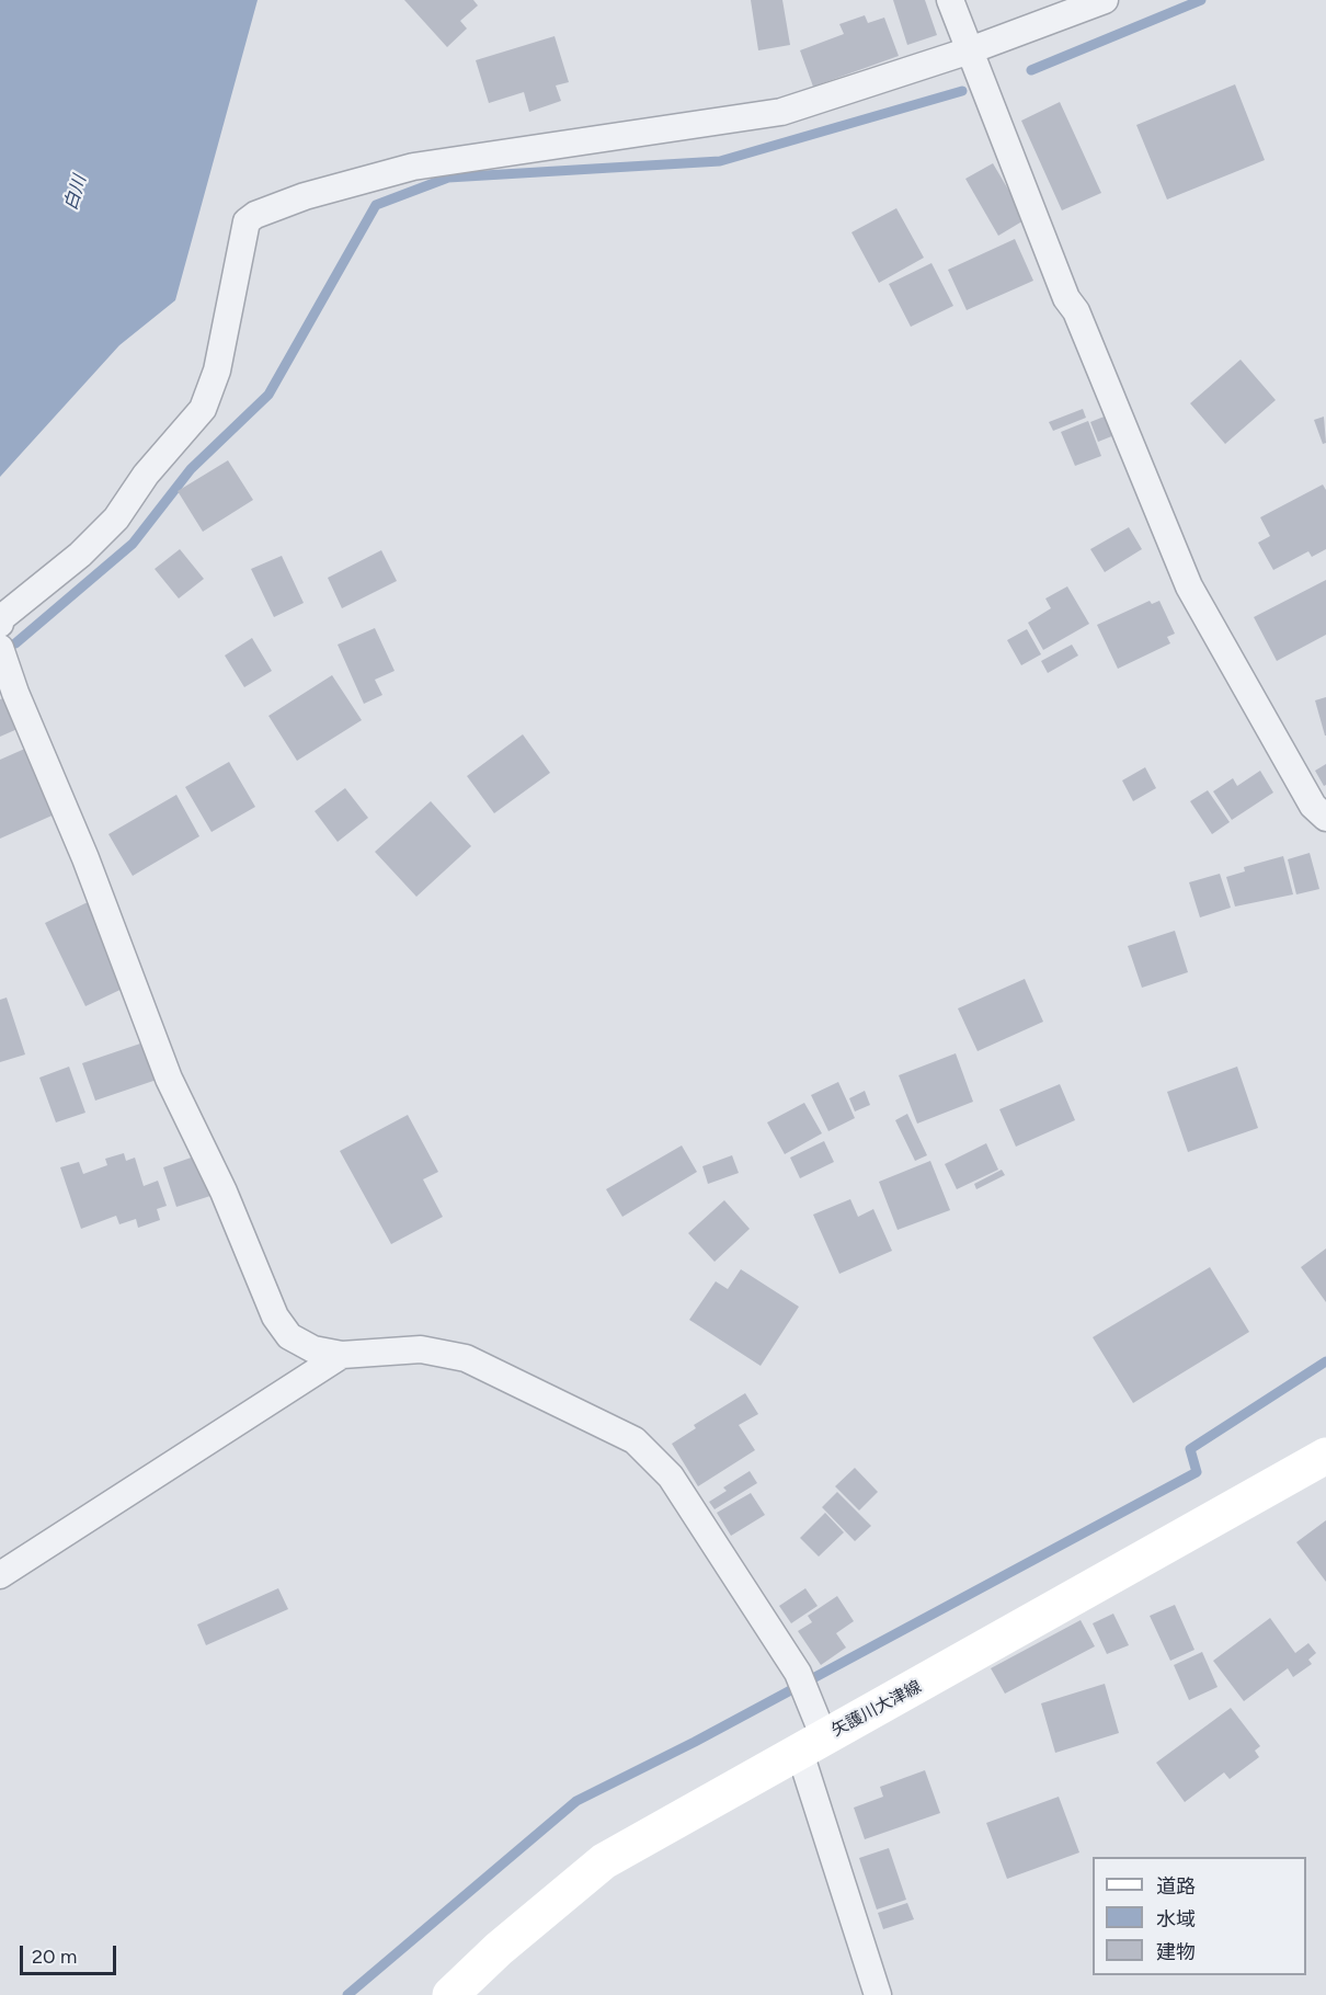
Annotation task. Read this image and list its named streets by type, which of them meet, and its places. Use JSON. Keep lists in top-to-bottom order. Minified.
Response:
{"streets":{"main road":["矢護川大津線"]},"water":["白川"],"legend":["道路","水域","建物"],"scale_bar":"20 m"}
